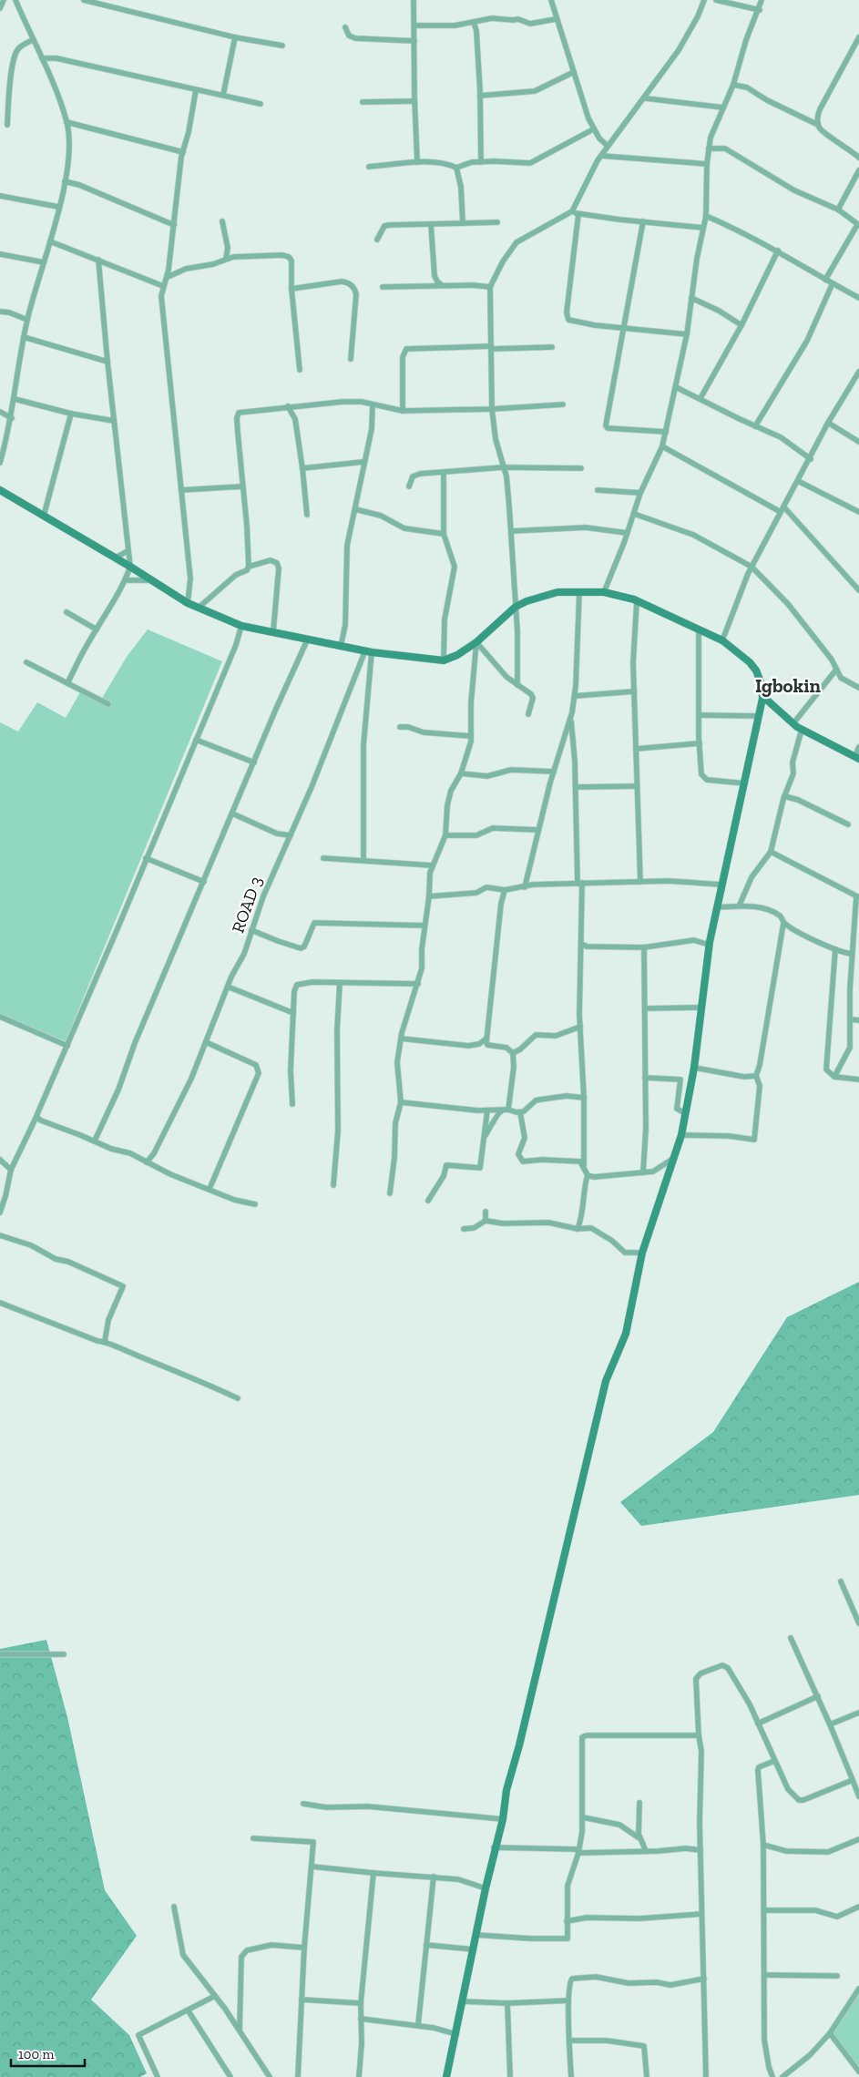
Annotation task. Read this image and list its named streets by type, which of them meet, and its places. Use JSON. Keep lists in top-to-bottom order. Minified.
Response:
{"streets":{"street":["ROAD 3"]},"districts":["Igbokin"],"scale_bar":"100 m"}
